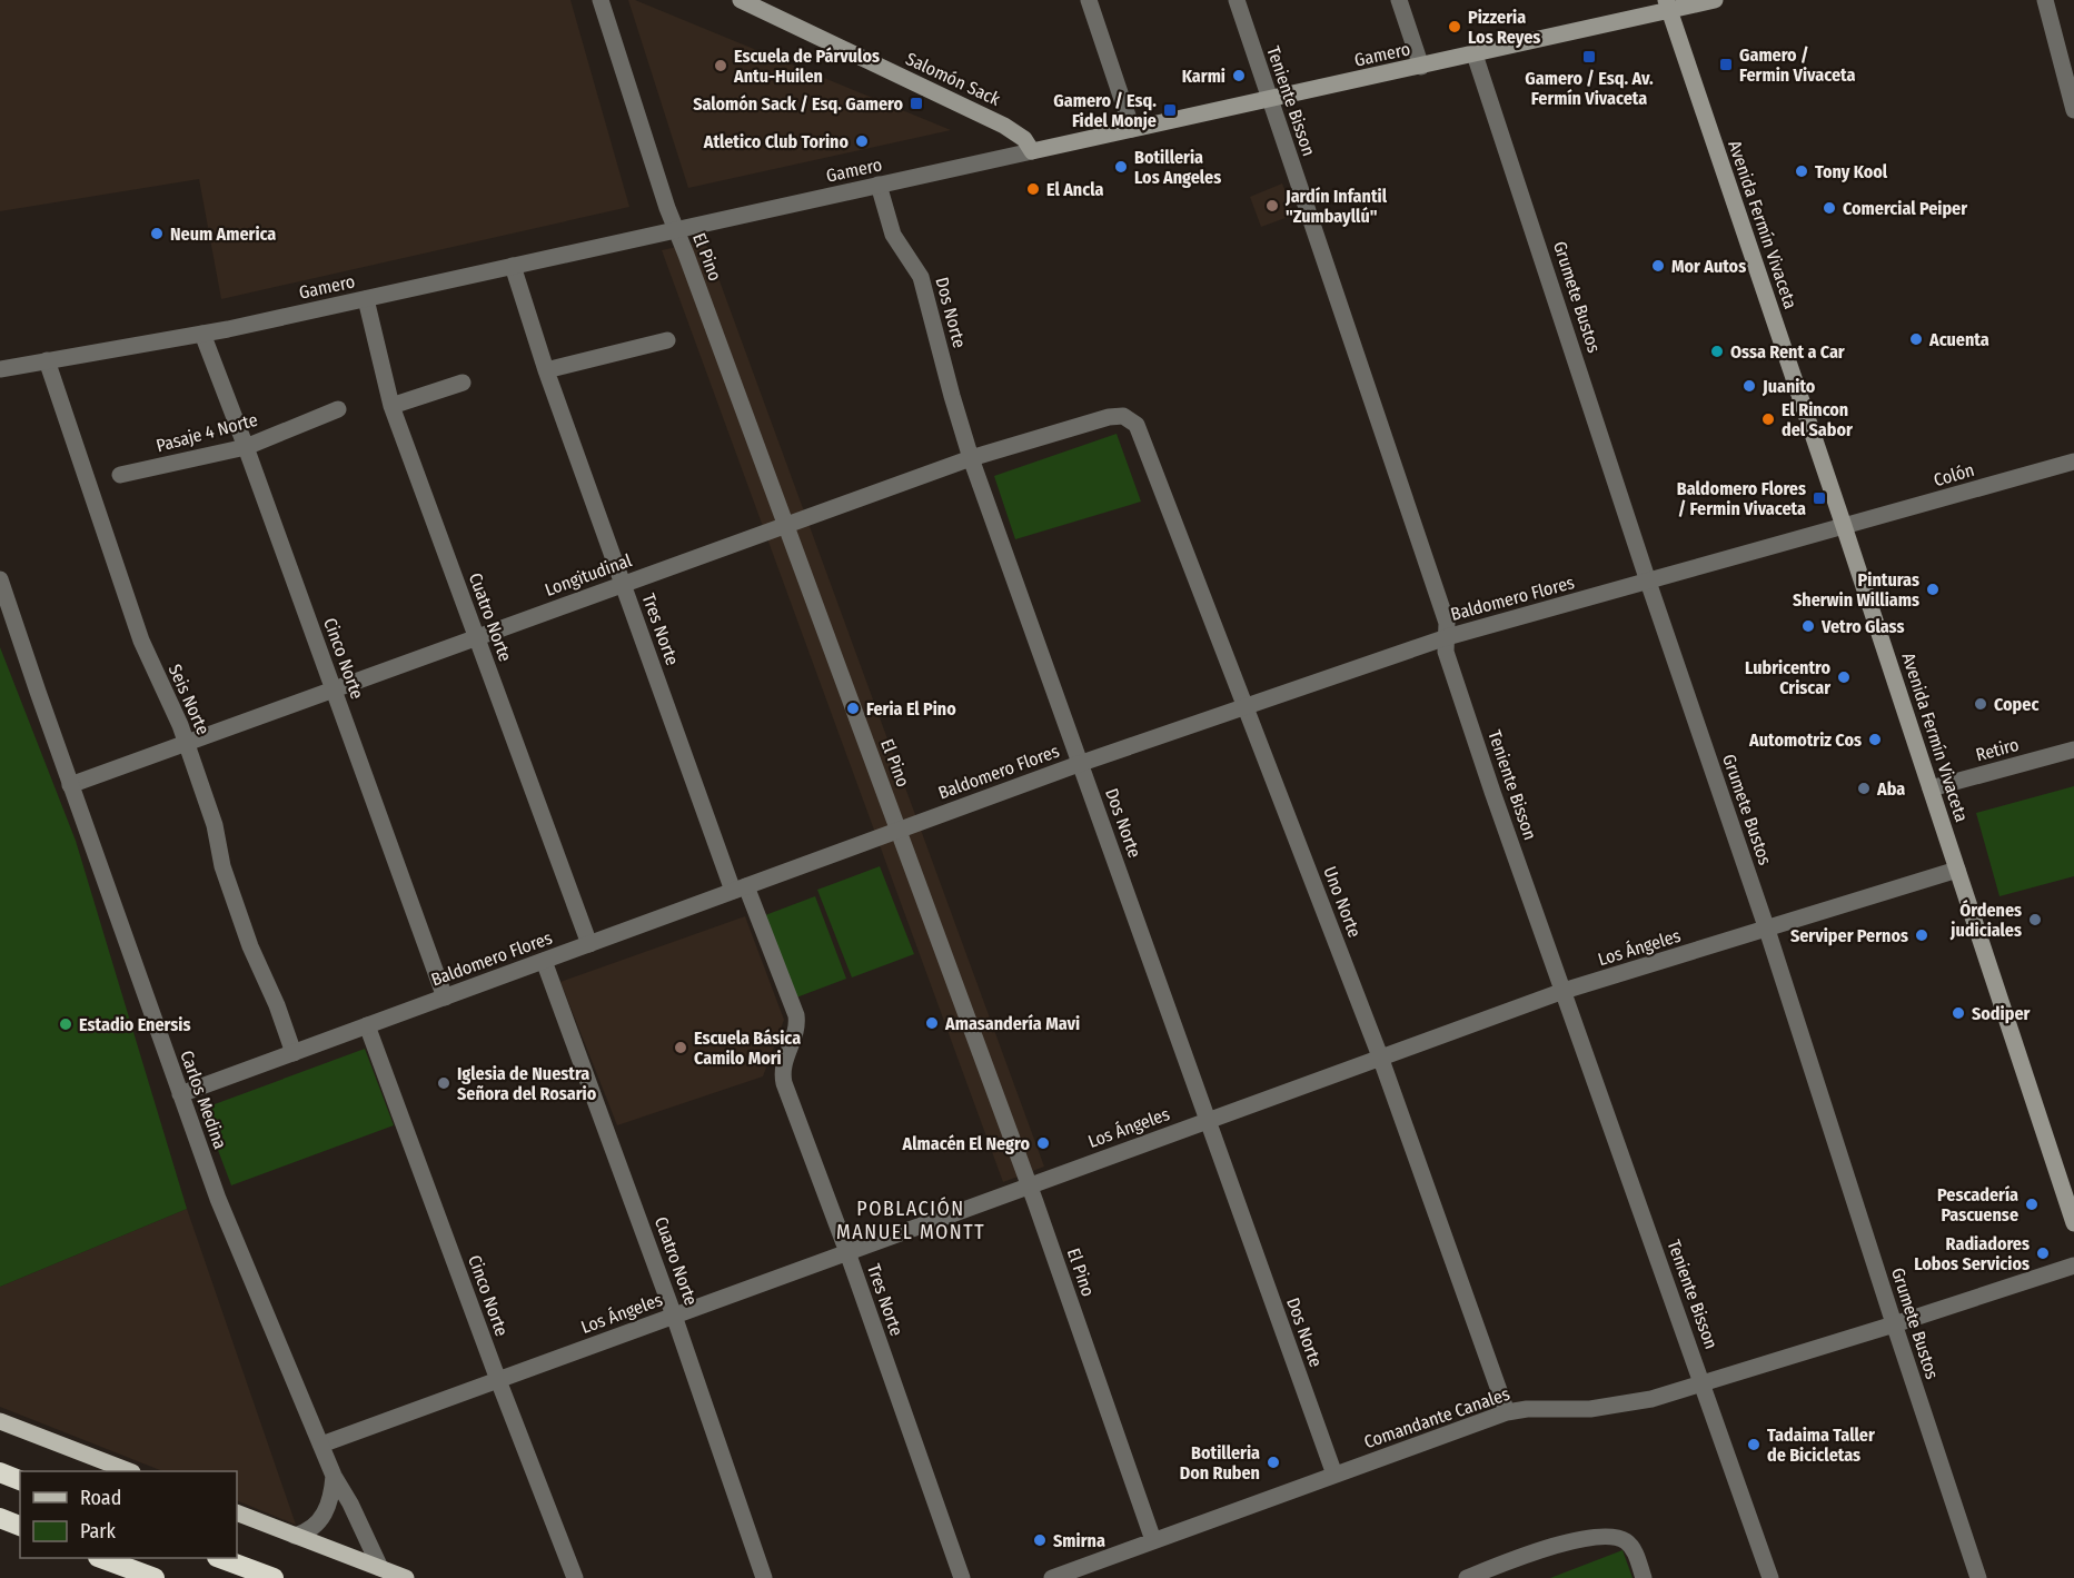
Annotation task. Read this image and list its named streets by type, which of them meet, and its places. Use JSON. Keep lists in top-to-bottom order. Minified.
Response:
{"streets":{"main road":["Gamero","Salomón Sack","Avenida Fermín Vivaceta"],"street":["Teniente Bisson","El Pino","Grumete Bustos","Dos Norte","Pasaje 4 Norte","Colón","Longitudinal","Baldomero Flores","Cuatro Norte","Tres Norte","Cinco Norte","Seis Norte","Retiro","Uno Norte","Los Ángeles","Carlos Medina","Comandante Canales"]},"crossings":[["Gamero","Salomón Sack"],["Gamero","Teniente Bisson"],["Gamero","Avenida Fermín Vivaceta"],["Gamero","El Pino"],["Gamero","Grumete Bustos"],["Gamero","Dos Norte"],["Gamero","Cuatro Norte"],["Gamero","Tres Norte"],["Gamero","Cinco Norte"],["Gamero","Seis Norte"],["Teniente Bisson","Baldomero Flores"],["Teniente Bisson","Los Ángeles"],["Teniente Bisson","Comandante Canales"],["Avenida Fermín Vivaceta","Colón"],["Avenida Fermín Vivaceta","Baldomero Flores"],["Avenida Fermín Vivaceta","Retiro"],["Avenida Fermín Vivaceta","Los Ángeles"],["El Pino","Longitudinal"],["El Pino","Baldomero Flores"],["El Pino","Los Ángeles"],["El Pino","Comandante Canales"],["Grumete Bustos","Baldomero Flores"],["Grumete Bustos","Los Ángeles"],["Grumete Bustos","Comandante Canales"],["Dos Norte","Longitudinal"],["Dos Norte","Baldomero Flores"],["Dos Norte","Los Ángeles"],["Dos Norte","Comandante Canales"],["Pasaje 4 Norte","Cinco Norte"],["Colón","Baldomero Flores"],["Longitudinal","Cuatro Norte"],["Longitudinal","Tres Norte"],["Longitudinal","Cinco Norte"],["Longitudinal","Seis Norte"],["Longitudinal","Uno Norte"],["Longitudinal","Carlos Medina"],["Baldomero Flores","Cuatro Norte"],["Baldomero Flores","Tres Norte"],["Baldomero Flores","Cinco Norte"],["Baldomero Flores","Seis Norte"],["Baldomero Flores","Uno Norte"],["Baldomero Flores","Carlos Medina"],["Cuatro Norte","Los Ángeles"],["Tres Norte","Los Ángeles"],["Cinco Norte","Los Ángeles"],["Uno Norte","Los Ángeles"],["Uno Norte","Comandante Canales"],["Los Ángeles","Carlos Medina"]],"districts":["POBLACIÓN MANUEL MONTT"],"places":{"other":["Pizzeria Los Reyes","Escuela de Párvulos Antu-Huilen","Karmi","Atletico Club Torino","Botilleria Los Angeles","Tony Kool","El Ancla","Jardín Infantil \"Zumbayllú\"","Comercial Peiper","Neum America","Mor Autos","Acuenta","Ossa Rent a Car","Juanito","El Rincon del Sabor","Pinturas Sherwin Williams","Vetro Glass","Lubricentro Criscar","Copec","Feria El Pino","Automotriz Cos","Aba","Órdenes judiciales","Serviper Pernos","Sodiper","Amasandería Mavi","Estadio Enersis","Escuela Básica Camilo Mori","Iglesia de Nuestra Señora del Rosario","Almacén El Negro","Pescadería Pascuense","Radiadores Lobos Servicios","Tadaima Taller de Bicicletas","Botilleria Don Ruben","Smirna"],"transit":["Gamero / Esq. Av. Fermín Vivaceta","Gamero / Fermin Vivaceta","Salomón Sack / Esq. Gamero","Gamero / Esq. Fidel Monje","Baldomero Flores / Fermin Vivaceta"]},"legend":["Road","Park"]}
